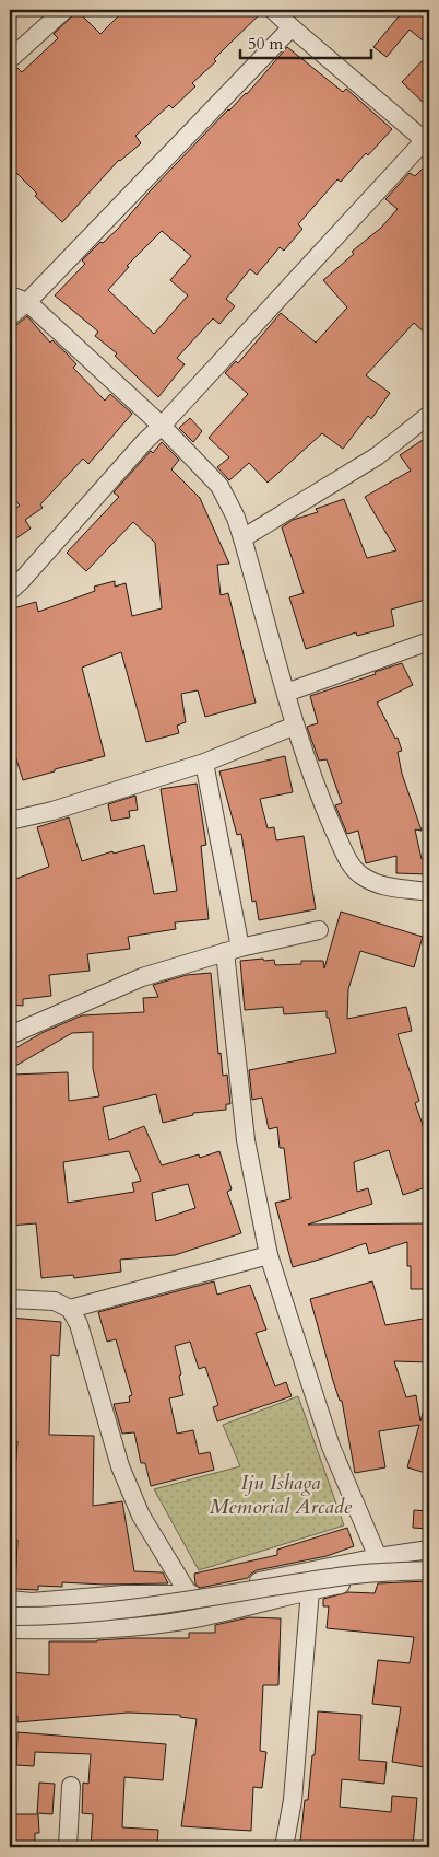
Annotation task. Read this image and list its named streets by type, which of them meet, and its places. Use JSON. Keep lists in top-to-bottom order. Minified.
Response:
{"parks":["Iju Ishaga Memorial Arcade"],"scale_bar":"50 m"}
